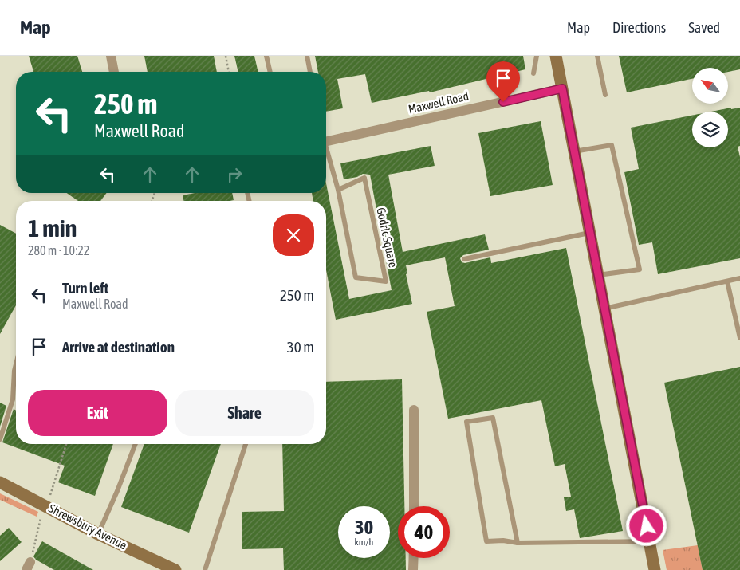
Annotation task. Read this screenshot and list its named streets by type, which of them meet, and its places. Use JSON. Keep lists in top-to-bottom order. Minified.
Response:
{"streets":{"street":["Maxwell Road","Shrewsbury Avenue"],"lane":["Godric Square"]},"north":"top left","page":{"header":"Map","nav":["Map","Directions","Saved"],"turn":["250 m","Maxwell Road"],"heading":["1 min","280 m · 10:22"],"list":[{"name":"Turn left","note":"Maxwell Road","value":"250 m"},{"name":"Arrive at destination","value":"30 m"}],"buttons":["Exit","Share"],"speed":"30 km/h","limit":"40"}}
